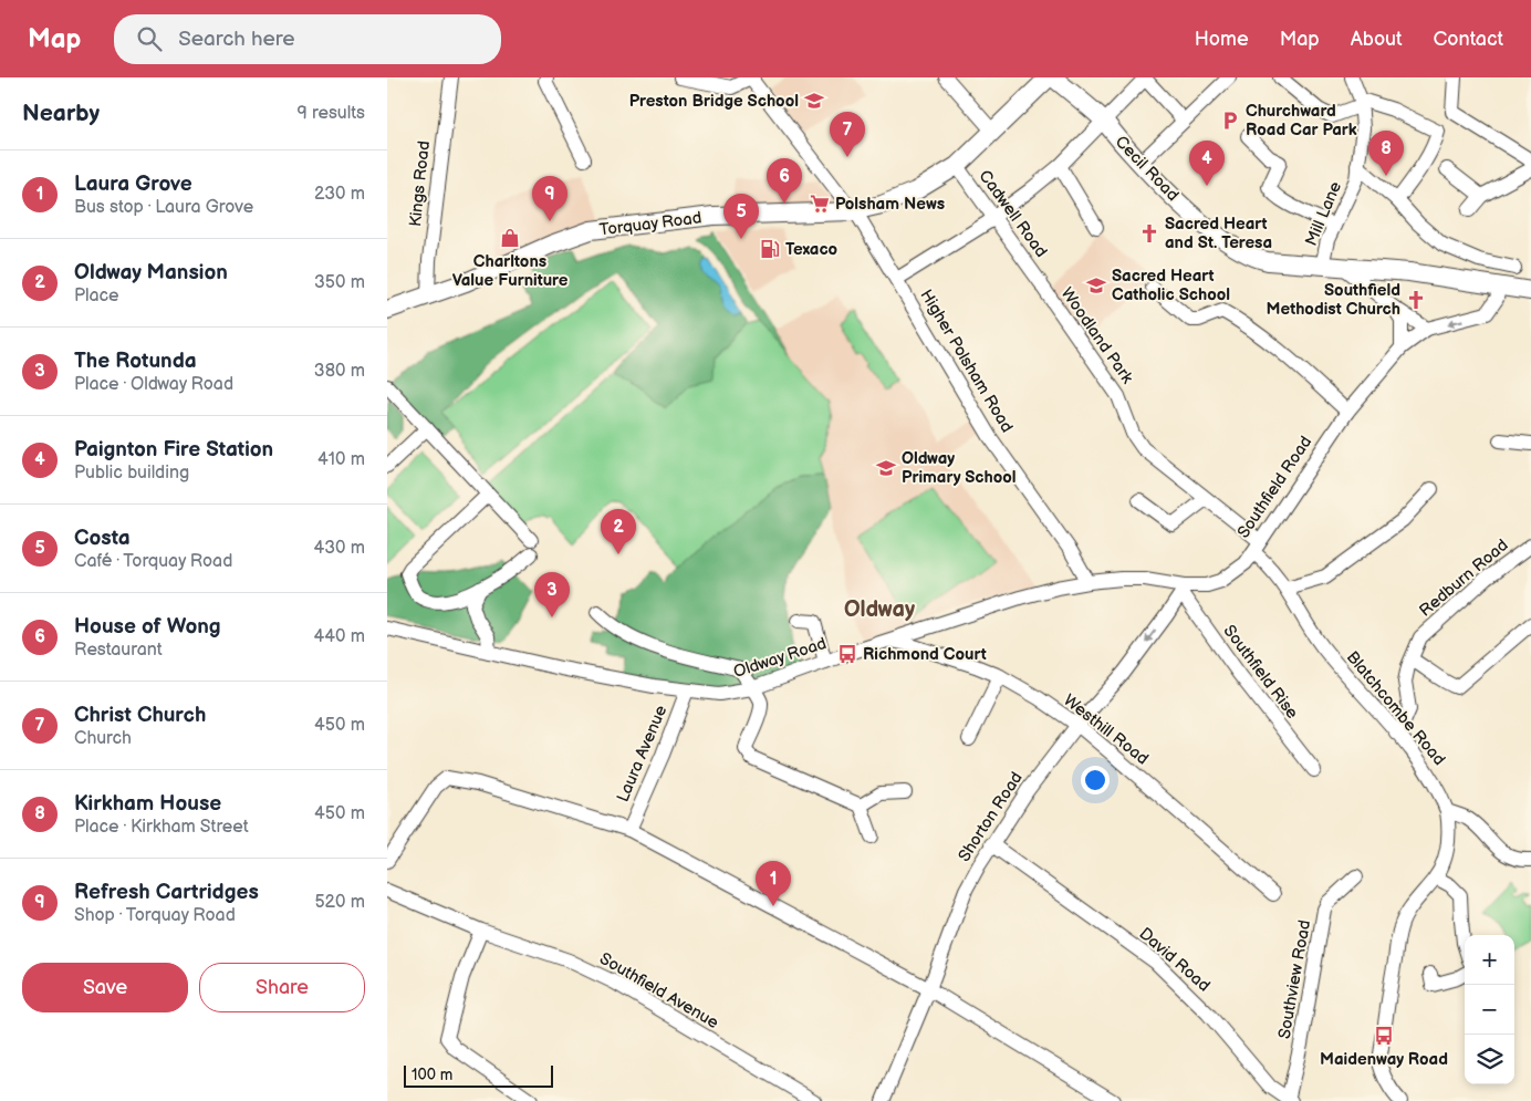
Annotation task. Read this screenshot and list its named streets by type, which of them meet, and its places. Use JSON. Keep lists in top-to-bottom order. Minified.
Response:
{"streets":{"main road":["Cecil Road","Torquay Road"],"street":["Kings Road","Cadwell Road","Mill Lane","Woodland Park","Higher Polsham Road","Southfield Road","Redburn Road","Oldway Road","Southfield Rise","Blatchcombe Road","Westhill Road","Laura Avenue","Shorton Road","David Road","Southview Road","Southfield Avenue"]},"crossings":[["Cecil Road","Mill Lane"],["Cecil Road","Southfield Road"],["Kings Road","Torquay Road"],["Cadwell Road","Torquay Road"],["Cadwell Road","Woodland Park"],["Torquay Road","Higher Polsham Road"],["Woodland Park","Southfield Road"],["Woodland Park","Blatchcombe Road"],["Higher Polsham Road","Oldway Road"],["Southfield Road","Oldway Road"],["Southfield Road","Southfield Rise"],["Southfield Road","Blatchcombe Road"],["Southfield Road","Shorton Road"],["Redburn Road","Blatchcombe Road"],["Oldway Road","Westhill Road"],["Oldway Road","Laura Avenue"],["Southfield Rise","Shorton Road"],["Westhill Road","Shorton Road"],["Shorton Road","David Road"],["David Road","Southview Road"]],"districts":["Oldway"],"places":{"school or university":["Preston Bridge School","Sacred Heart Catholic School","Oldway Primary School"],"parking":["Churchward Road Car Park"],"supermarket":["Polsham News"],"church":["Sacred Heart and St. Teresa","Southfield Methodist Church"],"shop":["Charltons Value Furniture"],"fuel station":["Texaco"],"bus stop":["Richmond Court","Maidenway Road"]},"scale_bar":"100 m","page":{"header":"Map","search":"Search here","nav":["Home","Map","About","Contact"],"heading":["Nearby","9 results"],"pins":["7","8","4","6","9","5","2","3","1"],"list":[{"mark":"1","name":"Laura Grove","note":"Bus stop · Laura Grove","value":"230 m"},{"mark":"2","name":"Oldway Mansion","note":"Place","value":"350 m"},{"mark":"3","name":"The Rotunda","note":"Place · Oldway Road","value":"380 m"},{"mark":"4","name":"Paignton Fire Station","note":"Public building","value":"410 m"},{"mark":"5","name":"Costa","note":"Café · Torquay Road","value":"430 m"},{"mark":"6","name":"House of Wong","note":"Restaurant","value":"440 m"},{"mark":"7","name":"Christ Church","note":"Church","value":"450 m"},{"mark":"8","name":"Kirkham House","note":"Place · Kirkham Street","value":"450 m"},{"mark":"9","name":"Refresh Cartridges","note":"Shop · Torquay Road","value":"520 m"}],"map_buttons":["+","−"],"buttons":["Save","Share"],"scale":"100 m"}}
